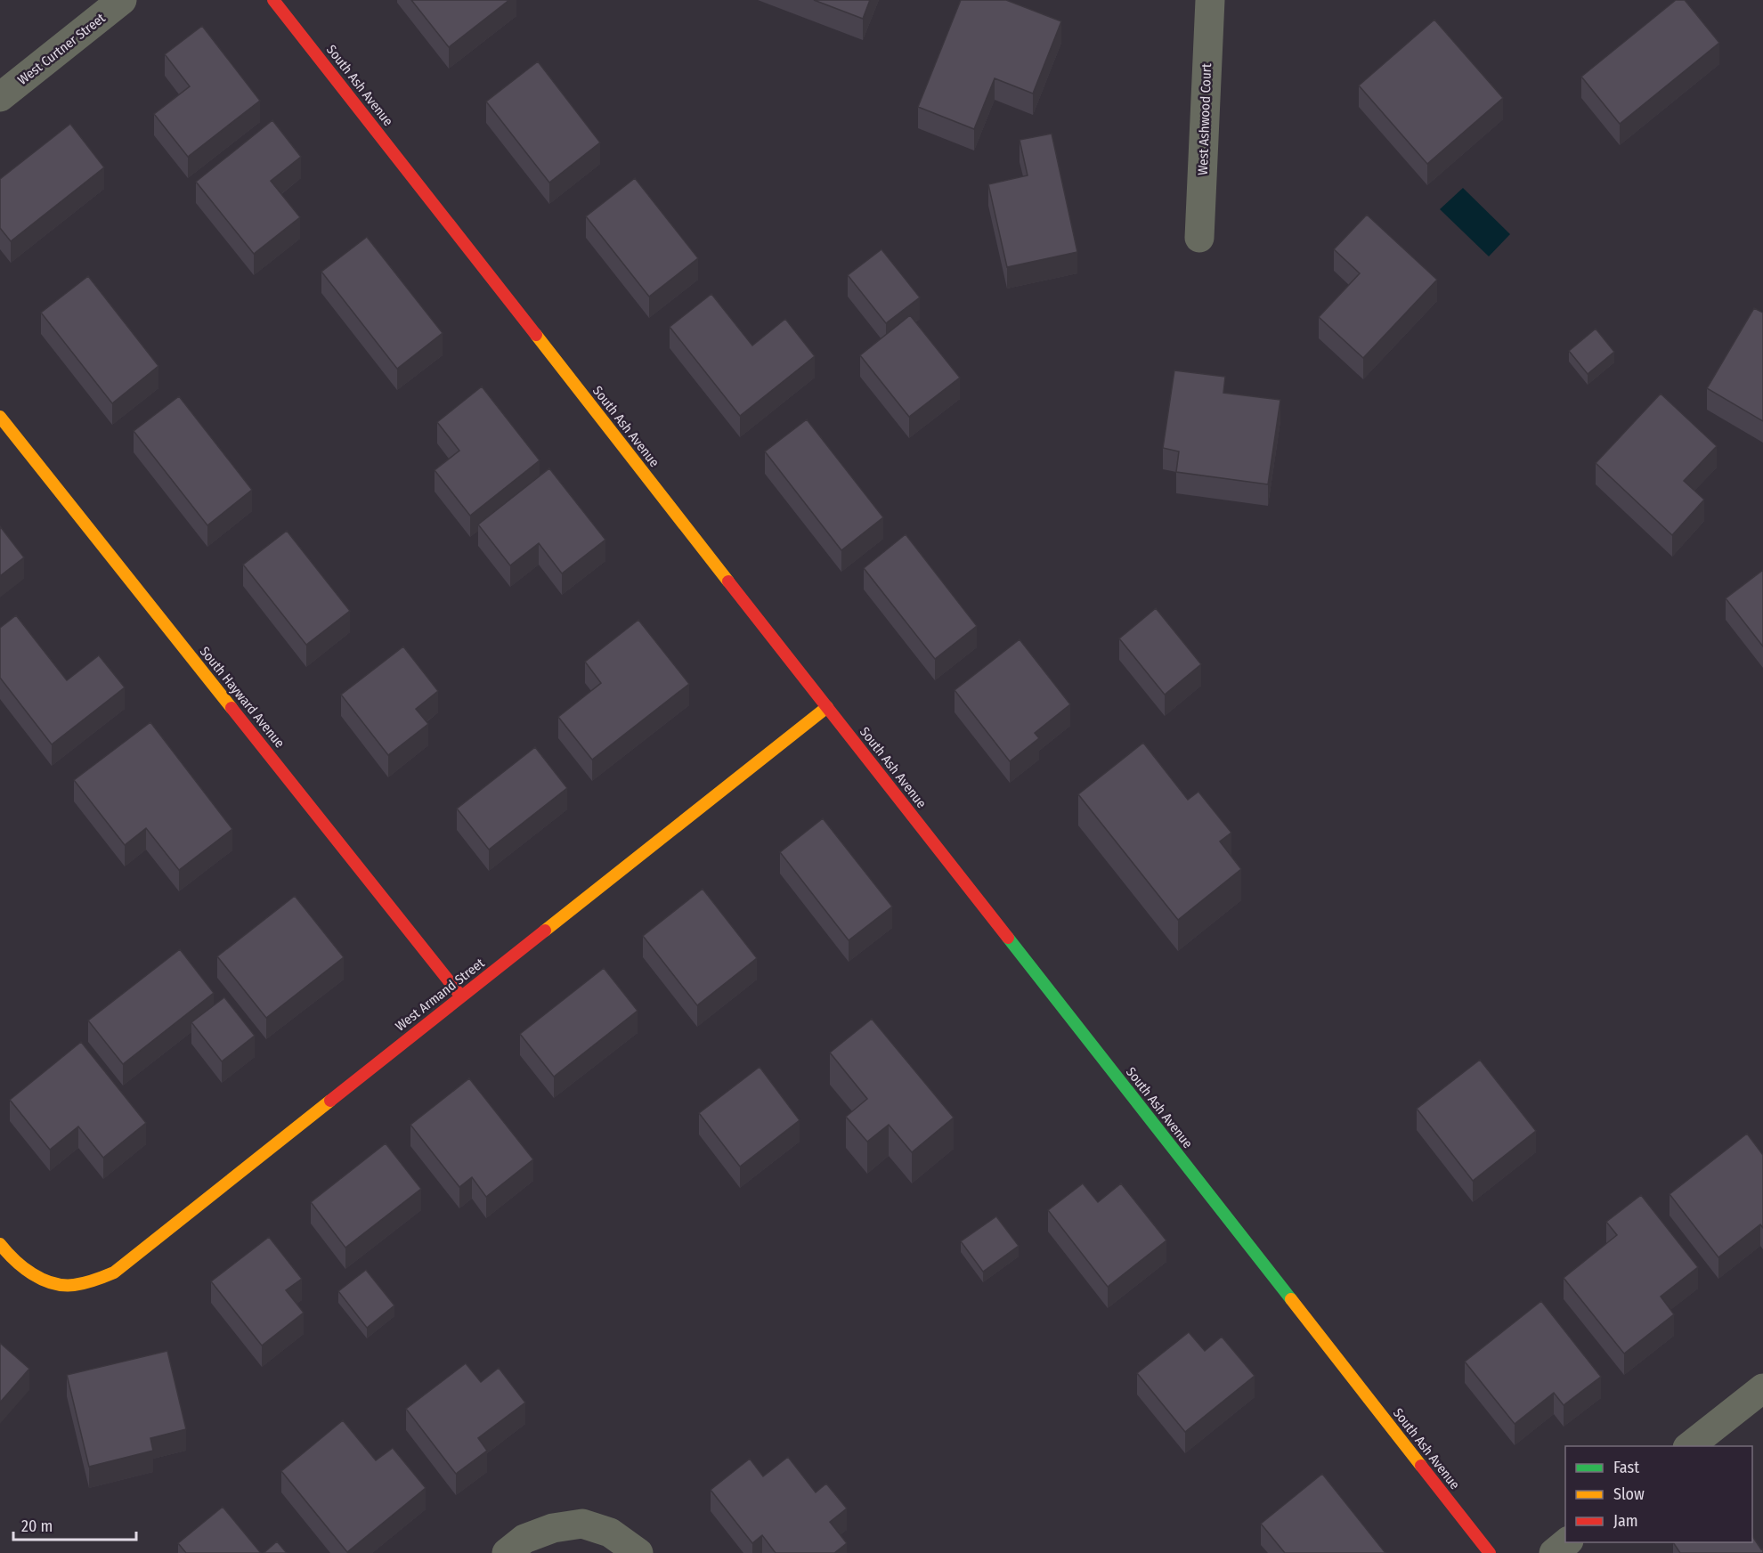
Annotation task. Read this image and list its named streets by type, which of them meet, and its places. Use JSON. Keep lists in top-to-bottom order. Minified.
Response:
{"streets":{"street":["West Curtner Street","South Ash Avenue","West Ashwood Court","South Hayward Avenue","West Armand Street"]},"crossings":[["South Ash Avenue","West Armand Street"],["South Hayward Avenue","West Armand Street"]],"legend":["Fast","Slow","Jam"],"scale_bar":"20 m"}
